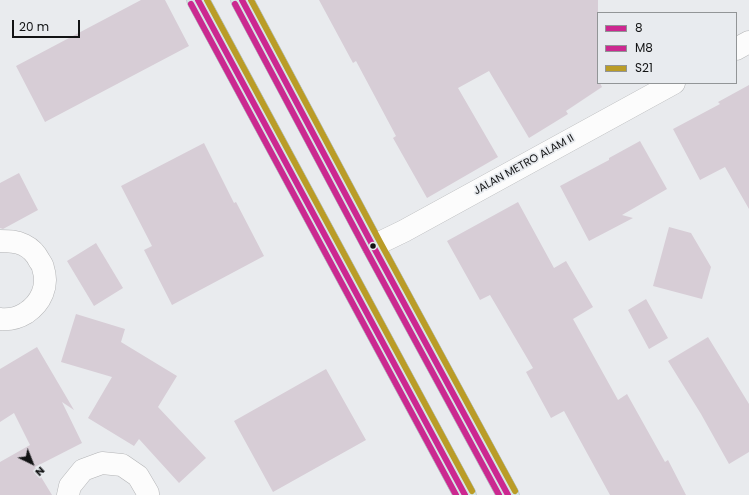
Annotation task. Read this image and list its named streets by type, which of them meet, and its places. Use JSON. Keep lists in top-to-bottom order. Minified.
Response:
{"streets":{"street":["JALAN METRO ALAM II"]},"lines":["transit line 8","transit line S21","transit line M8"],"legend":["8","M8","S21"],"scale_bar":"20 m","north":"bottom right"}
